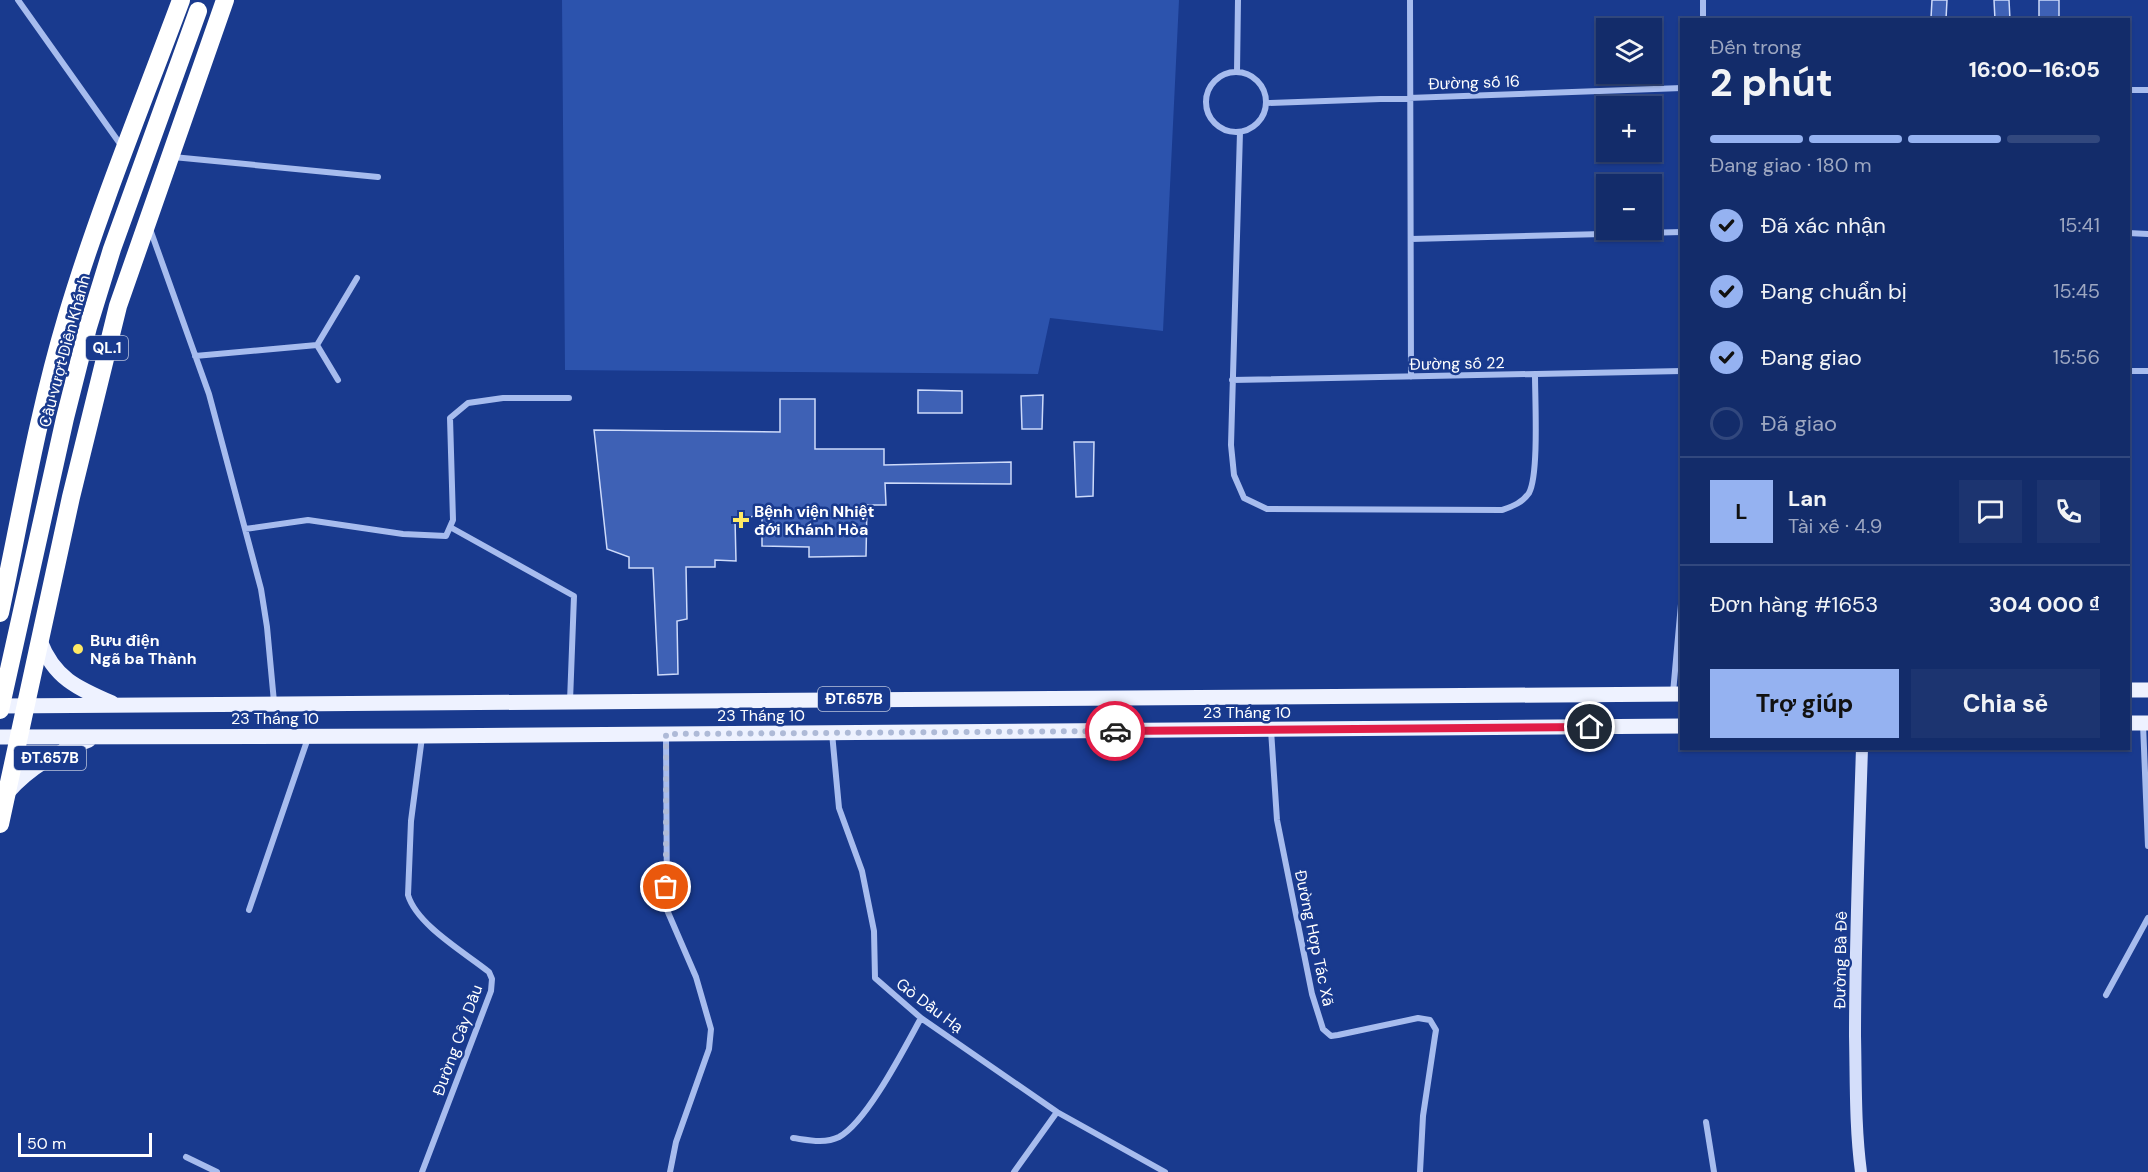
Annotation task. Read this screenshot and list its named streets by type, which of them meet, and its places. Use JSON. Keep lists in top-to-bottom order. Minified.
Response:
{"streets":{"highway":["QL.1","Cầu vượt Diên Khánh"],"main road":["ĐT.657B","23 Tháng 10"],"street":["Đường số 16","Đường số 22","Đường Hợp Tác Xã","Đường Bà Đê","Gò Dầu Hạ","Đường Cây Dầu"]},"crossings":[["QL.1","ĐT.657B"],["QL.1","23 Tháng 10"],["Cầu vượt Diên Khánh","23 Tháng 10"],["ĐT.657B","23 Tháng 10"],["23 Tháng 10","Đường Hợp Tác Xã"],["23 Tháng 10","Gò Dầu Hạ"],["23 Tháng 10","Đường Cây Dầu"]],"places":{"health":["Bệnh viện Nhiệt đới Khánh Hòa"],"other":["Bưu điện Ngã ba Thành"]},"scale_bar":"50 m","page":{"map_buttons":["+","−"],"heading":["2 phút","Đến trong","16:00–16:05"],"panel":["Lan","Tài xế · 4.9","Đơn hàng #1653","304 000 ₫"],"bar":"Đang giao · 180 m","list":[["Đã xác nhận","15:41"],["Đang chuẩn bị","15:45"],["Đang giao","15:56"],"Đã giao"],"round":"L","buttons":["Trợ giúp","Chia sẻ"],"scale":"50 m"}}
